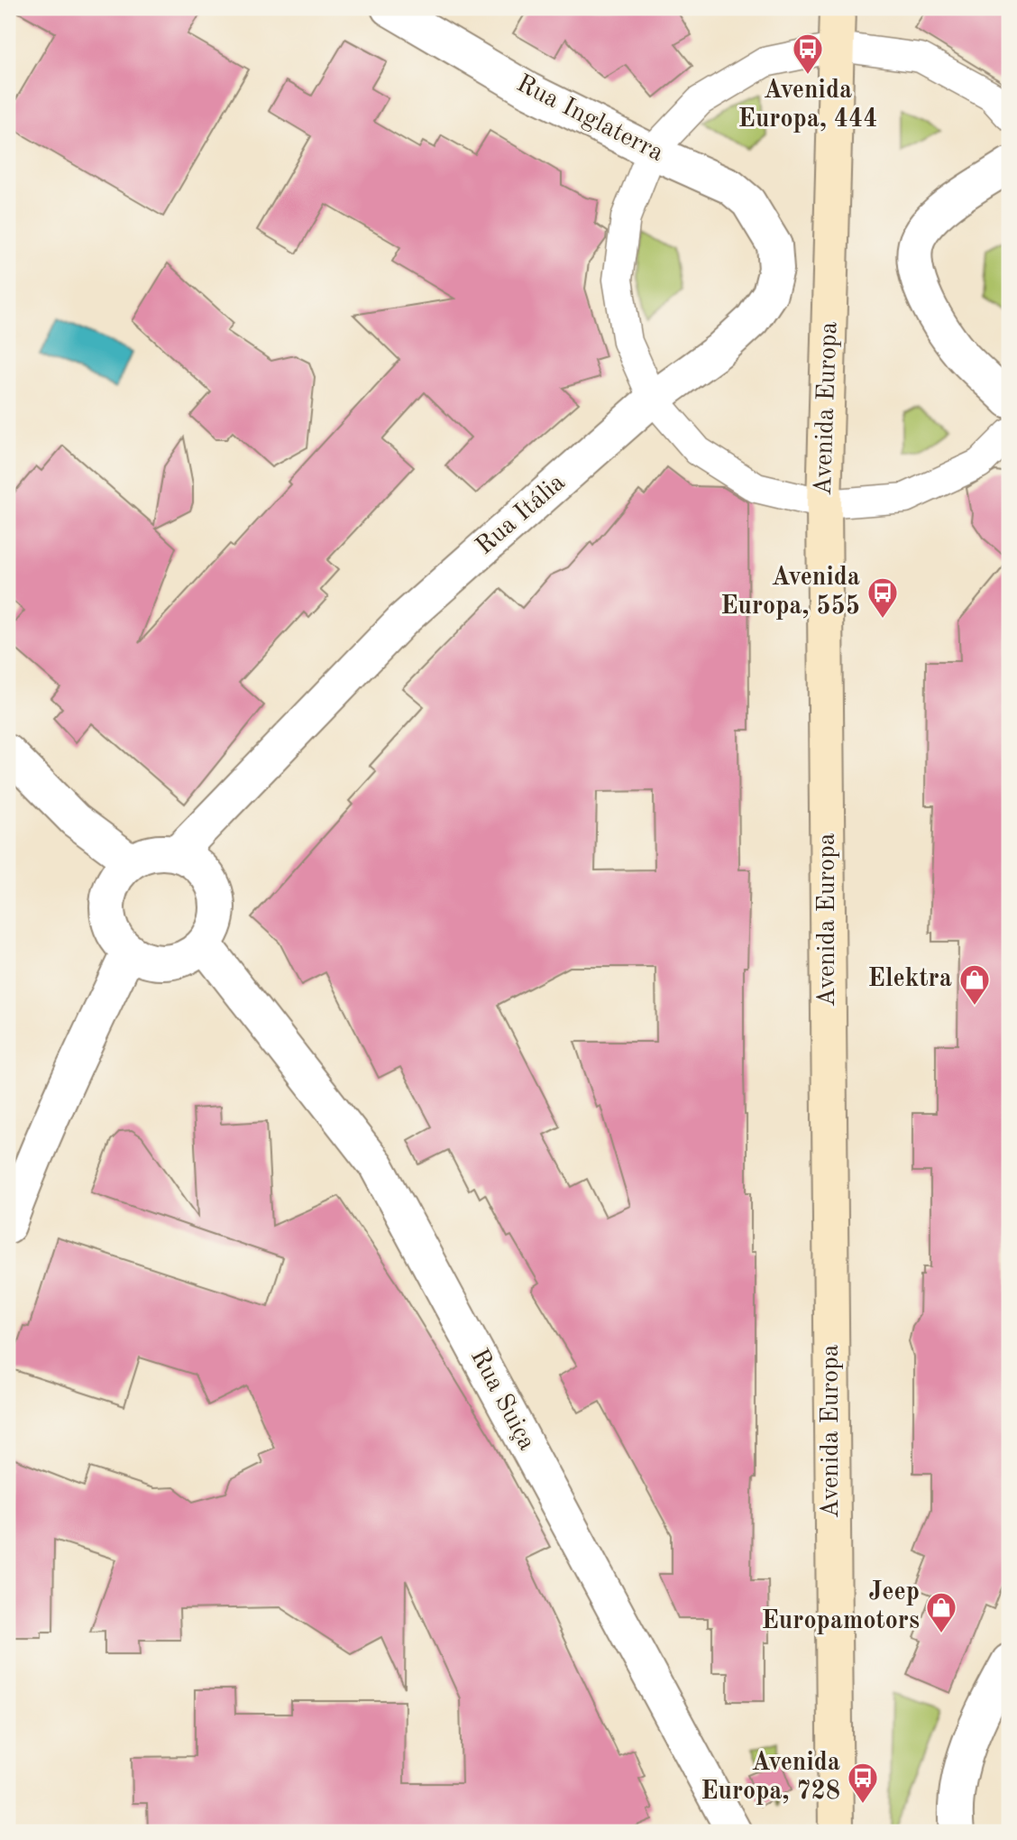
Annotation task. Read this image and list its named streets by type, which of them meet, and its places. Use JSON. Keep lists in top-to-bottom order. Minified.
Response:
{"streets":{"main road":["Avenida Europa"],"street":["Rua Inglaterra","Rua Itália","Rua Suiça"]},"crossings":[["Rua Inglaterra","Rua Itália"],["Rua Itália","Rua Suiça"]],"places":{"bus stop":["Avenida Europa, 444","Avenida Europa, 555","Avenida Europa, 728"],"shop":["Elektra","Jeep Europamotors"]}}
